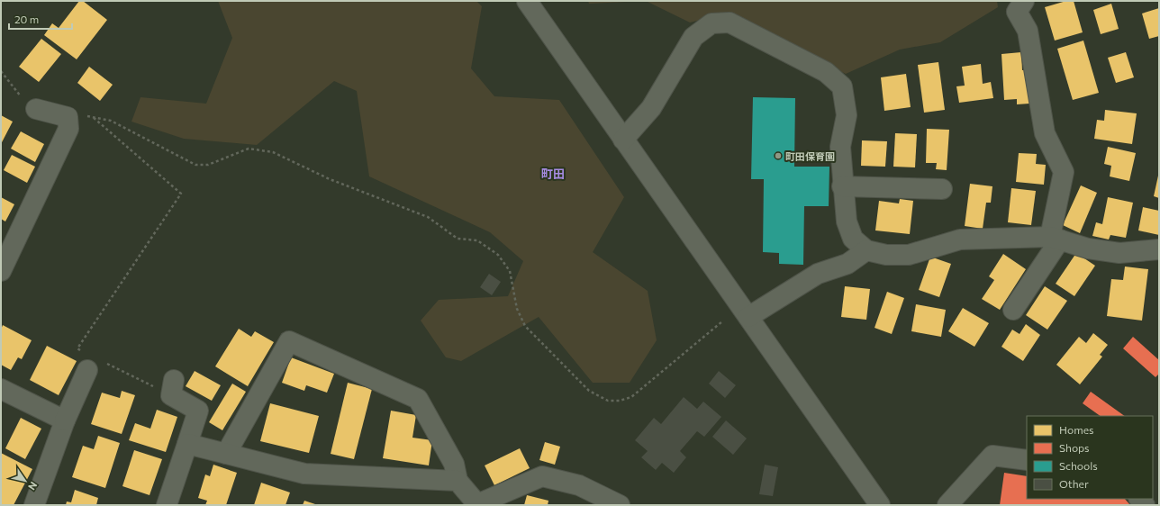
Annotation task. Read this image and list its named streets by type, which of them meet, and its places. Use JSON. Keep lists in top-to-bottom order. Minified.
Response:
{"districts":["町田"],"places":["町田保育園"],"legend":["Homes","Shops","Schools","Other"],"scale_bar":"20 m","north":"bottom right"}
